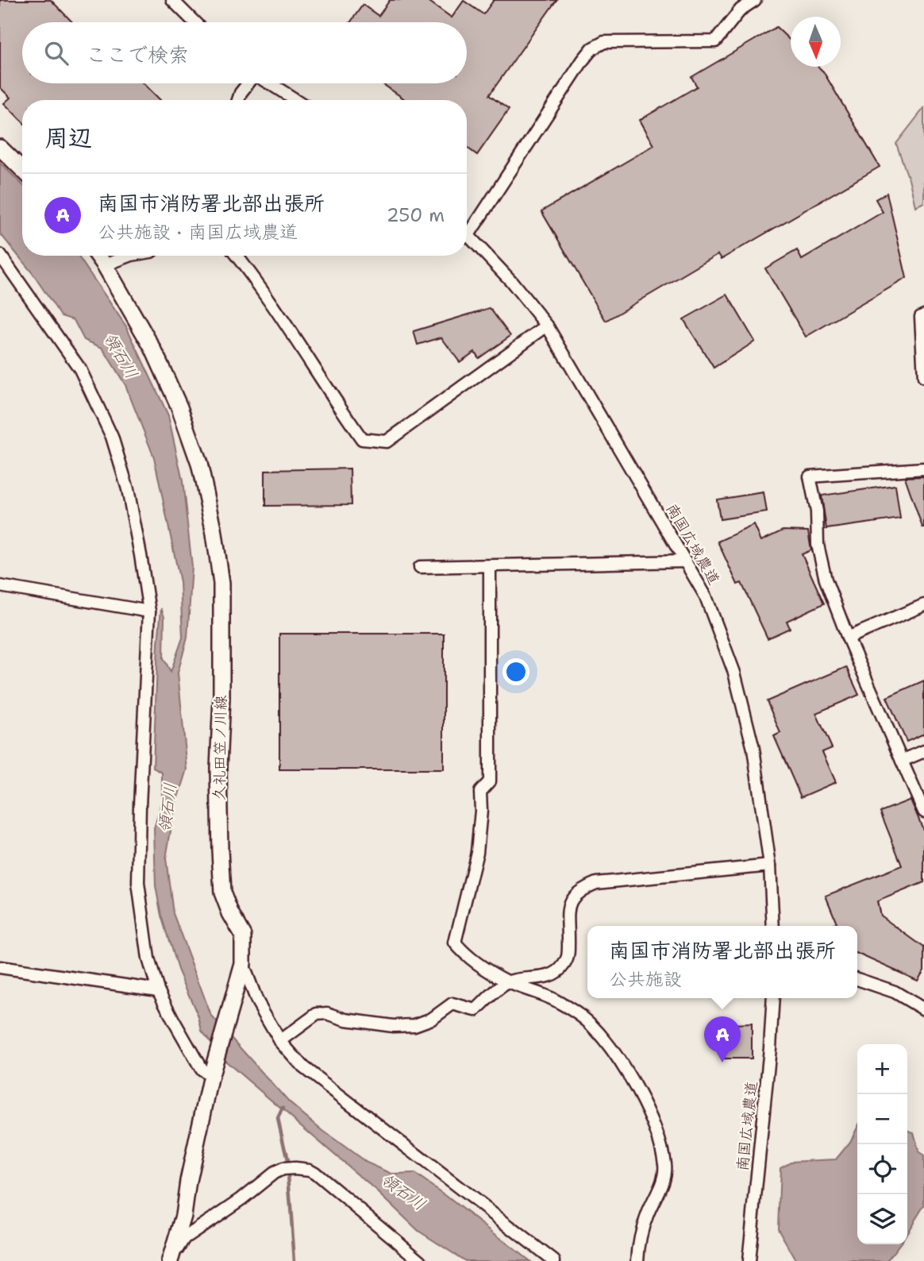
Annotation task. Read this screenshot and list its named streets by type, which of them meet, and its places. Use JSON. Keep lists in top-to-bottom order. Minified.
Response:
{"streets":{"main road":["久礼田笠ノ川線"],"street":["南国広域農道"]},"water":["領石川"],"north":"bottom","page":{"search":"ここで検索","heading":"周辺","list":[{"mark":"A","name":"南国市消防署北部出張所","note":"公共施設 · 南国広域農道","value":"250 m"}],"popup":["南国市消防署北部出張所","公共施設"],"pins":"A","map_buttons":["+","−"]}}
